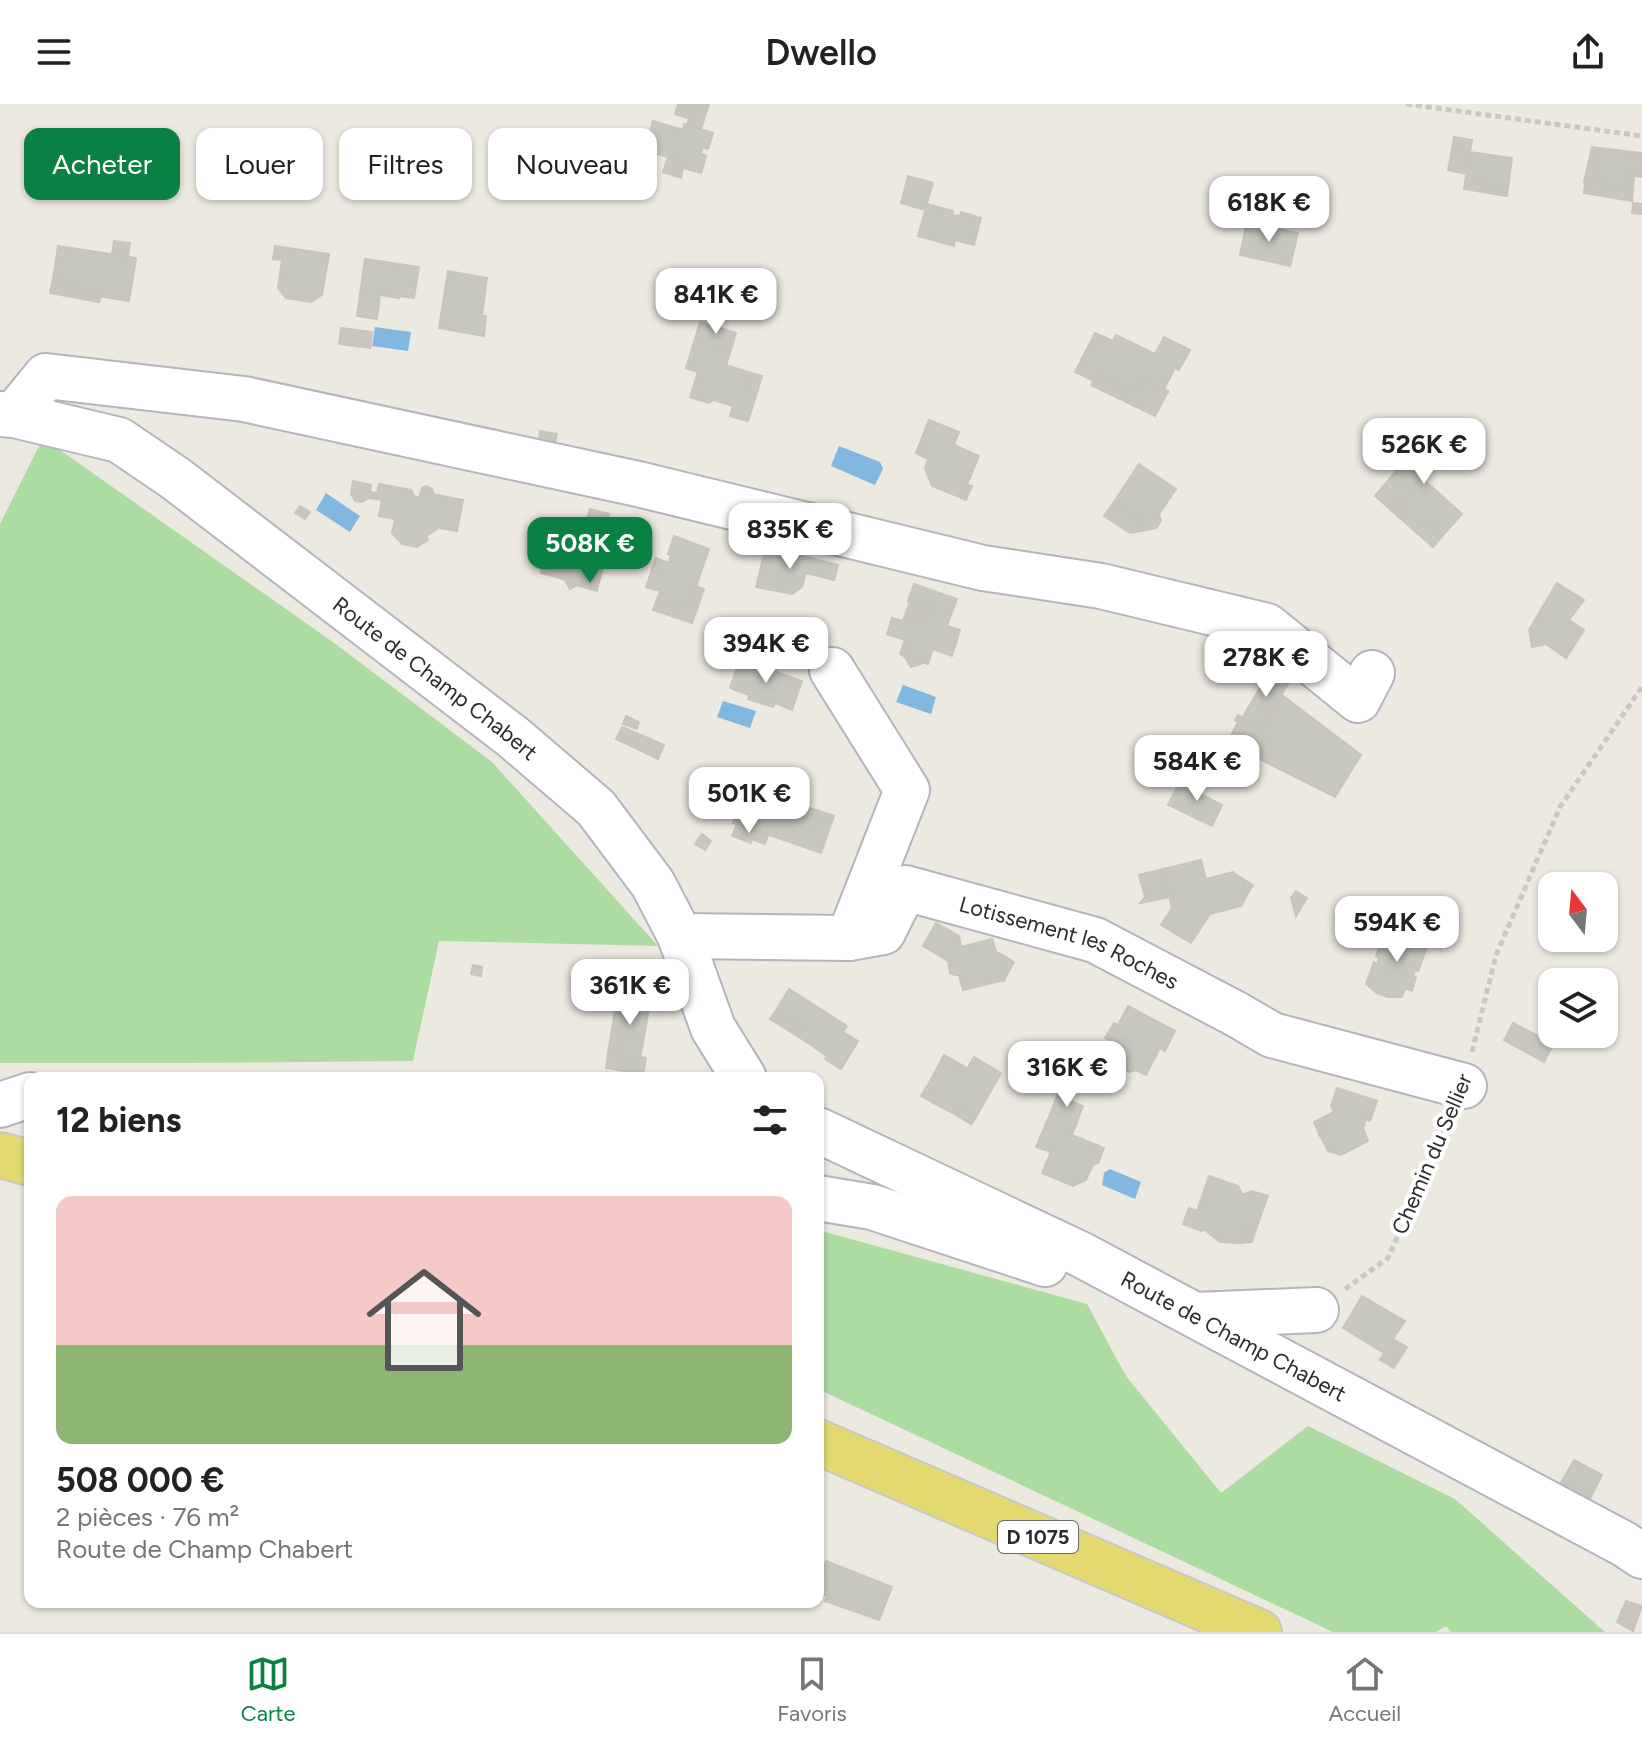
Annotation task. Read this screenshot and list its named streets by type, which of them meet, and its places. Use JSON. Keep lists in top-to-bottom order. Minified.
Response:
{"streets":{"main road":["D 1075"],"street":["Route de Champ Chabert","Lotissement les Roches"],"path":["Chemin du Sellier"]},"crossings":[["Route de Champ Chabert","Lotissement les Roches"],["Lotissement les Roches","Chemin du Sellier"]],"north":"top","page":{"header":"Dwello","chip":["Acheter","Louer","Filtres","Nouveau"],"price":["618K €","841K €","526K €","835K €","508K €","394K €","278K €","584K €","501K €","594K €","361K €","316K €"],"heading":"12 biens","list":[{"name":"508 000 €","note":"2 pièces · 76 m² · Route de Champ Chabert"}],"tabs":["Carte","Favoris","Accueil"]}}
